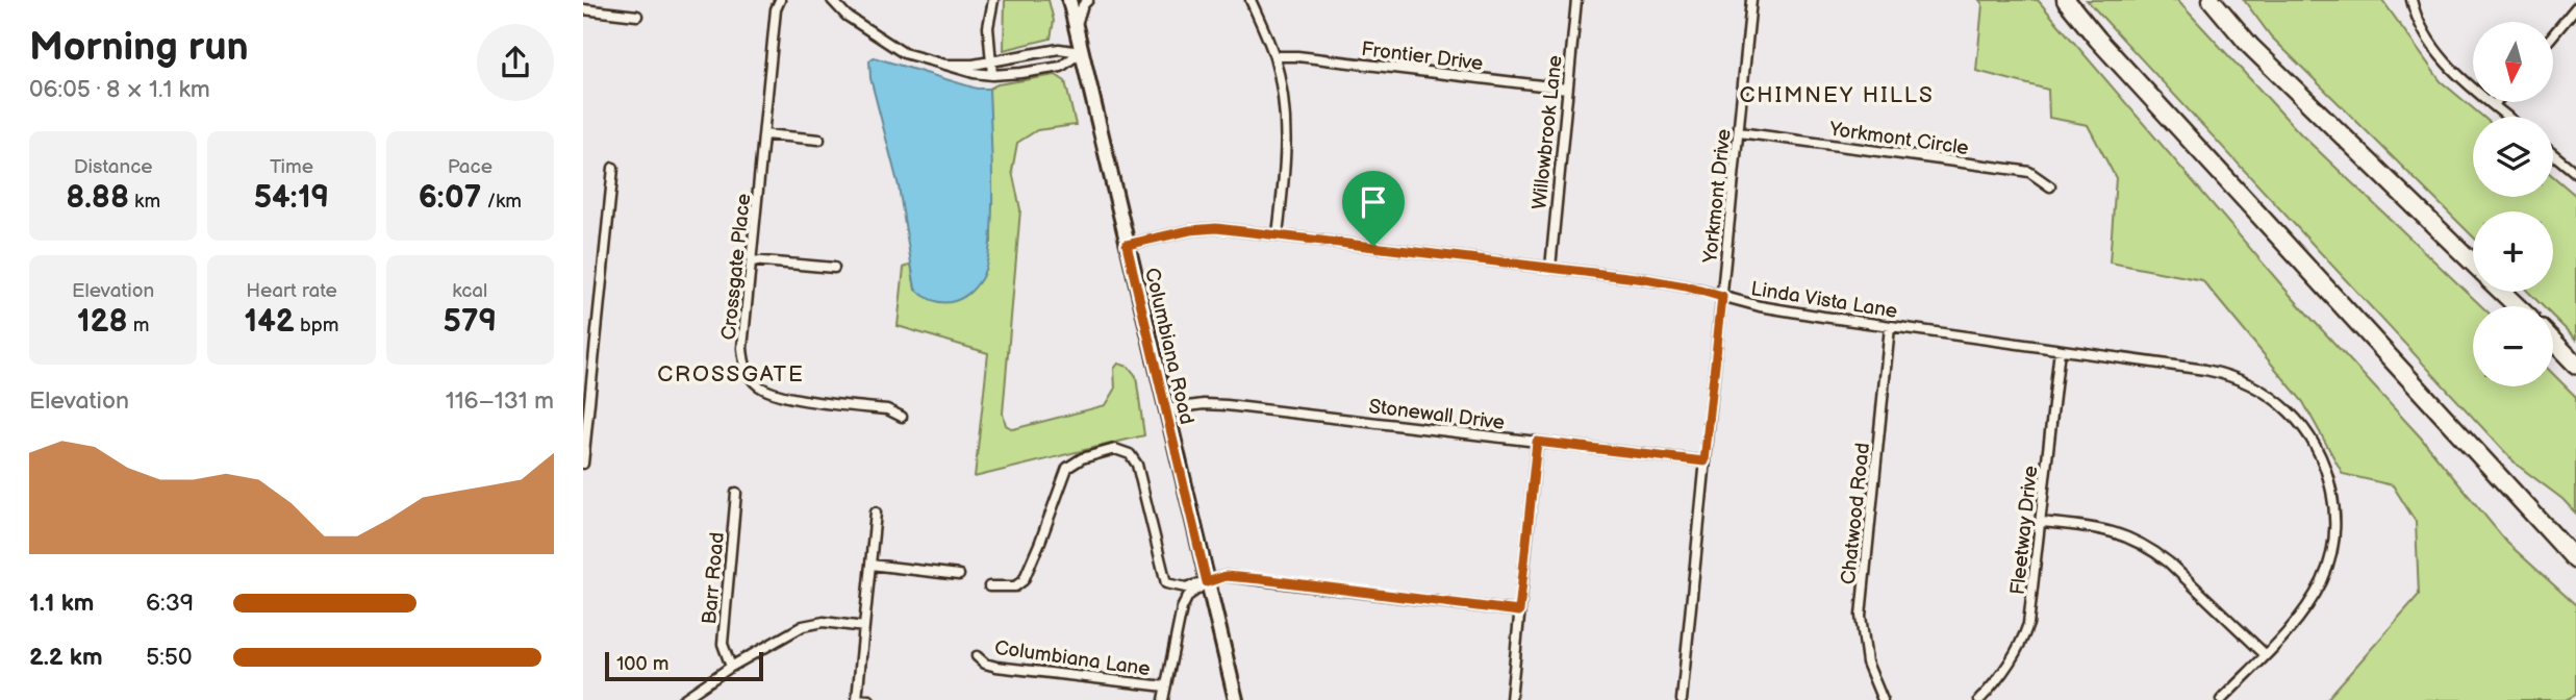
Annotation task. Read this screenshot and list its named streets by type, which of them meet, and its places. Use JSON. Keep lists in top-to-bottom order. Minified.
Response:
{"streets":{"main road":["Columbiana Road"],"street":["Frontier Drive","Willowbrook Lane","Yorkmont Circle","Yorkmont Drive","Crossgate Place","Linda Vista Lane","Stonewall Drive","Chatwood Road","Fleetway Drive","Barr Road","Columbiana Lane"]},"crossings":[["Frontier Drive","Willowbrook Lane"],["Willowbrook Lane","Linda Vista Lane"],["Yorkmont Circle","Yorkmont Drive"],["Yorkmont Drive","Linda Vista Lane"],["Yorkmont Drive","Stonewall Drive"],["Linda Vista Lane","Columbiana Road"],["Linda Vista Lane","Chatwood Road"],["Linda Vista Lane","Fleetway Drive"],["Columbiana Road","Stonewall Drive"]],"districts":["CHIMNEY HILLS","CROSSGATE"],"scale_bar":"100 m","north":"bottom","page":{"heading":["Morning run","06:05 · 8 × 1.1 km"],"map_buttons":["+","−"],"stats":[["Distance","8.88 km"],["Time","54:19"],["Pace","6:07 /km"],["Elevation","128 m"],["Heart rate","142 bpm"],["kcal","579"]],"chart":["Elevation","116–131 m"],"list":[{"name":"1.1 km","note":"6:39"},{"name":"2.2 km","note":"5:50"}],"scale":"100 m"}}
